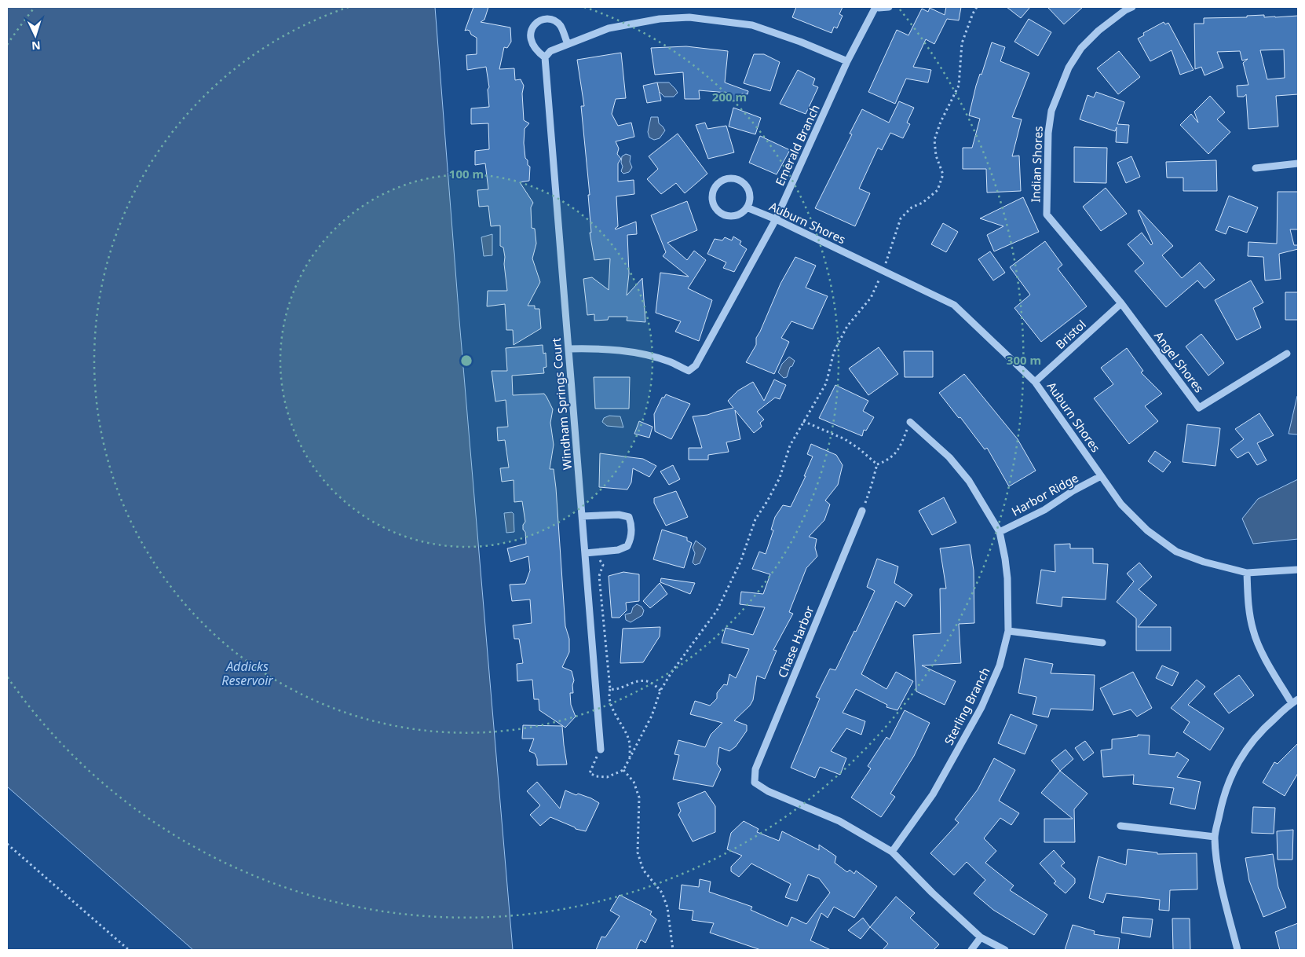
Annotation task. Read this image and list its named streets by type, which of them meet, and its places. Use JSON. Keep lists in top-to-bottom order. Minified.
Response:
{"streets":{"street":["Emerald Branch","Indian Shores","Auburn Shores","Bristol","Angel Shores","Windham Springs Court","Harbor Ridge","Chase Harbor","Sterling Branch"]},"crossings":[["Emerald Branch","Auburn Shores"],["Emerald Branch","Windham Springs Court"],["Indian Shores","Bristol"],["Indian Shores","Angel Shores"],["Auburn Shores","Bristol"],["Auburn Shores","Harbor Ridge"],["Bristol","Angel Shores"],["Harbor Ridge","Sterling Branch"],["Chase Harbor","Sterling Branch"]],"water":["Addicks Reservoir"],"north":"bottom","rings":["200 m","100 m","300 m"]}
